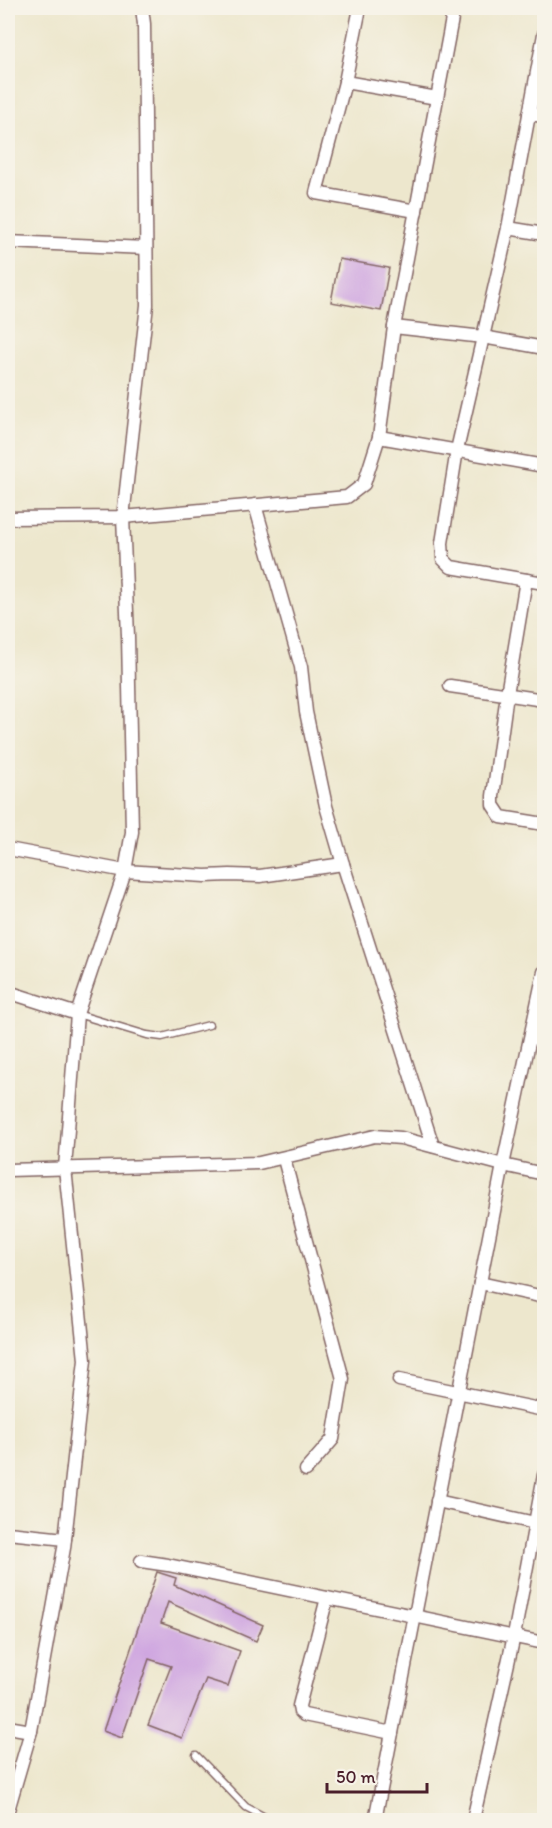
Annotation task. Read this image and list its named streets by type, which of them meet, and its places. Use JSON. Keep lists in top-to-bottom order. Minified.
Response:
{"scale_bar":"50 m"}
